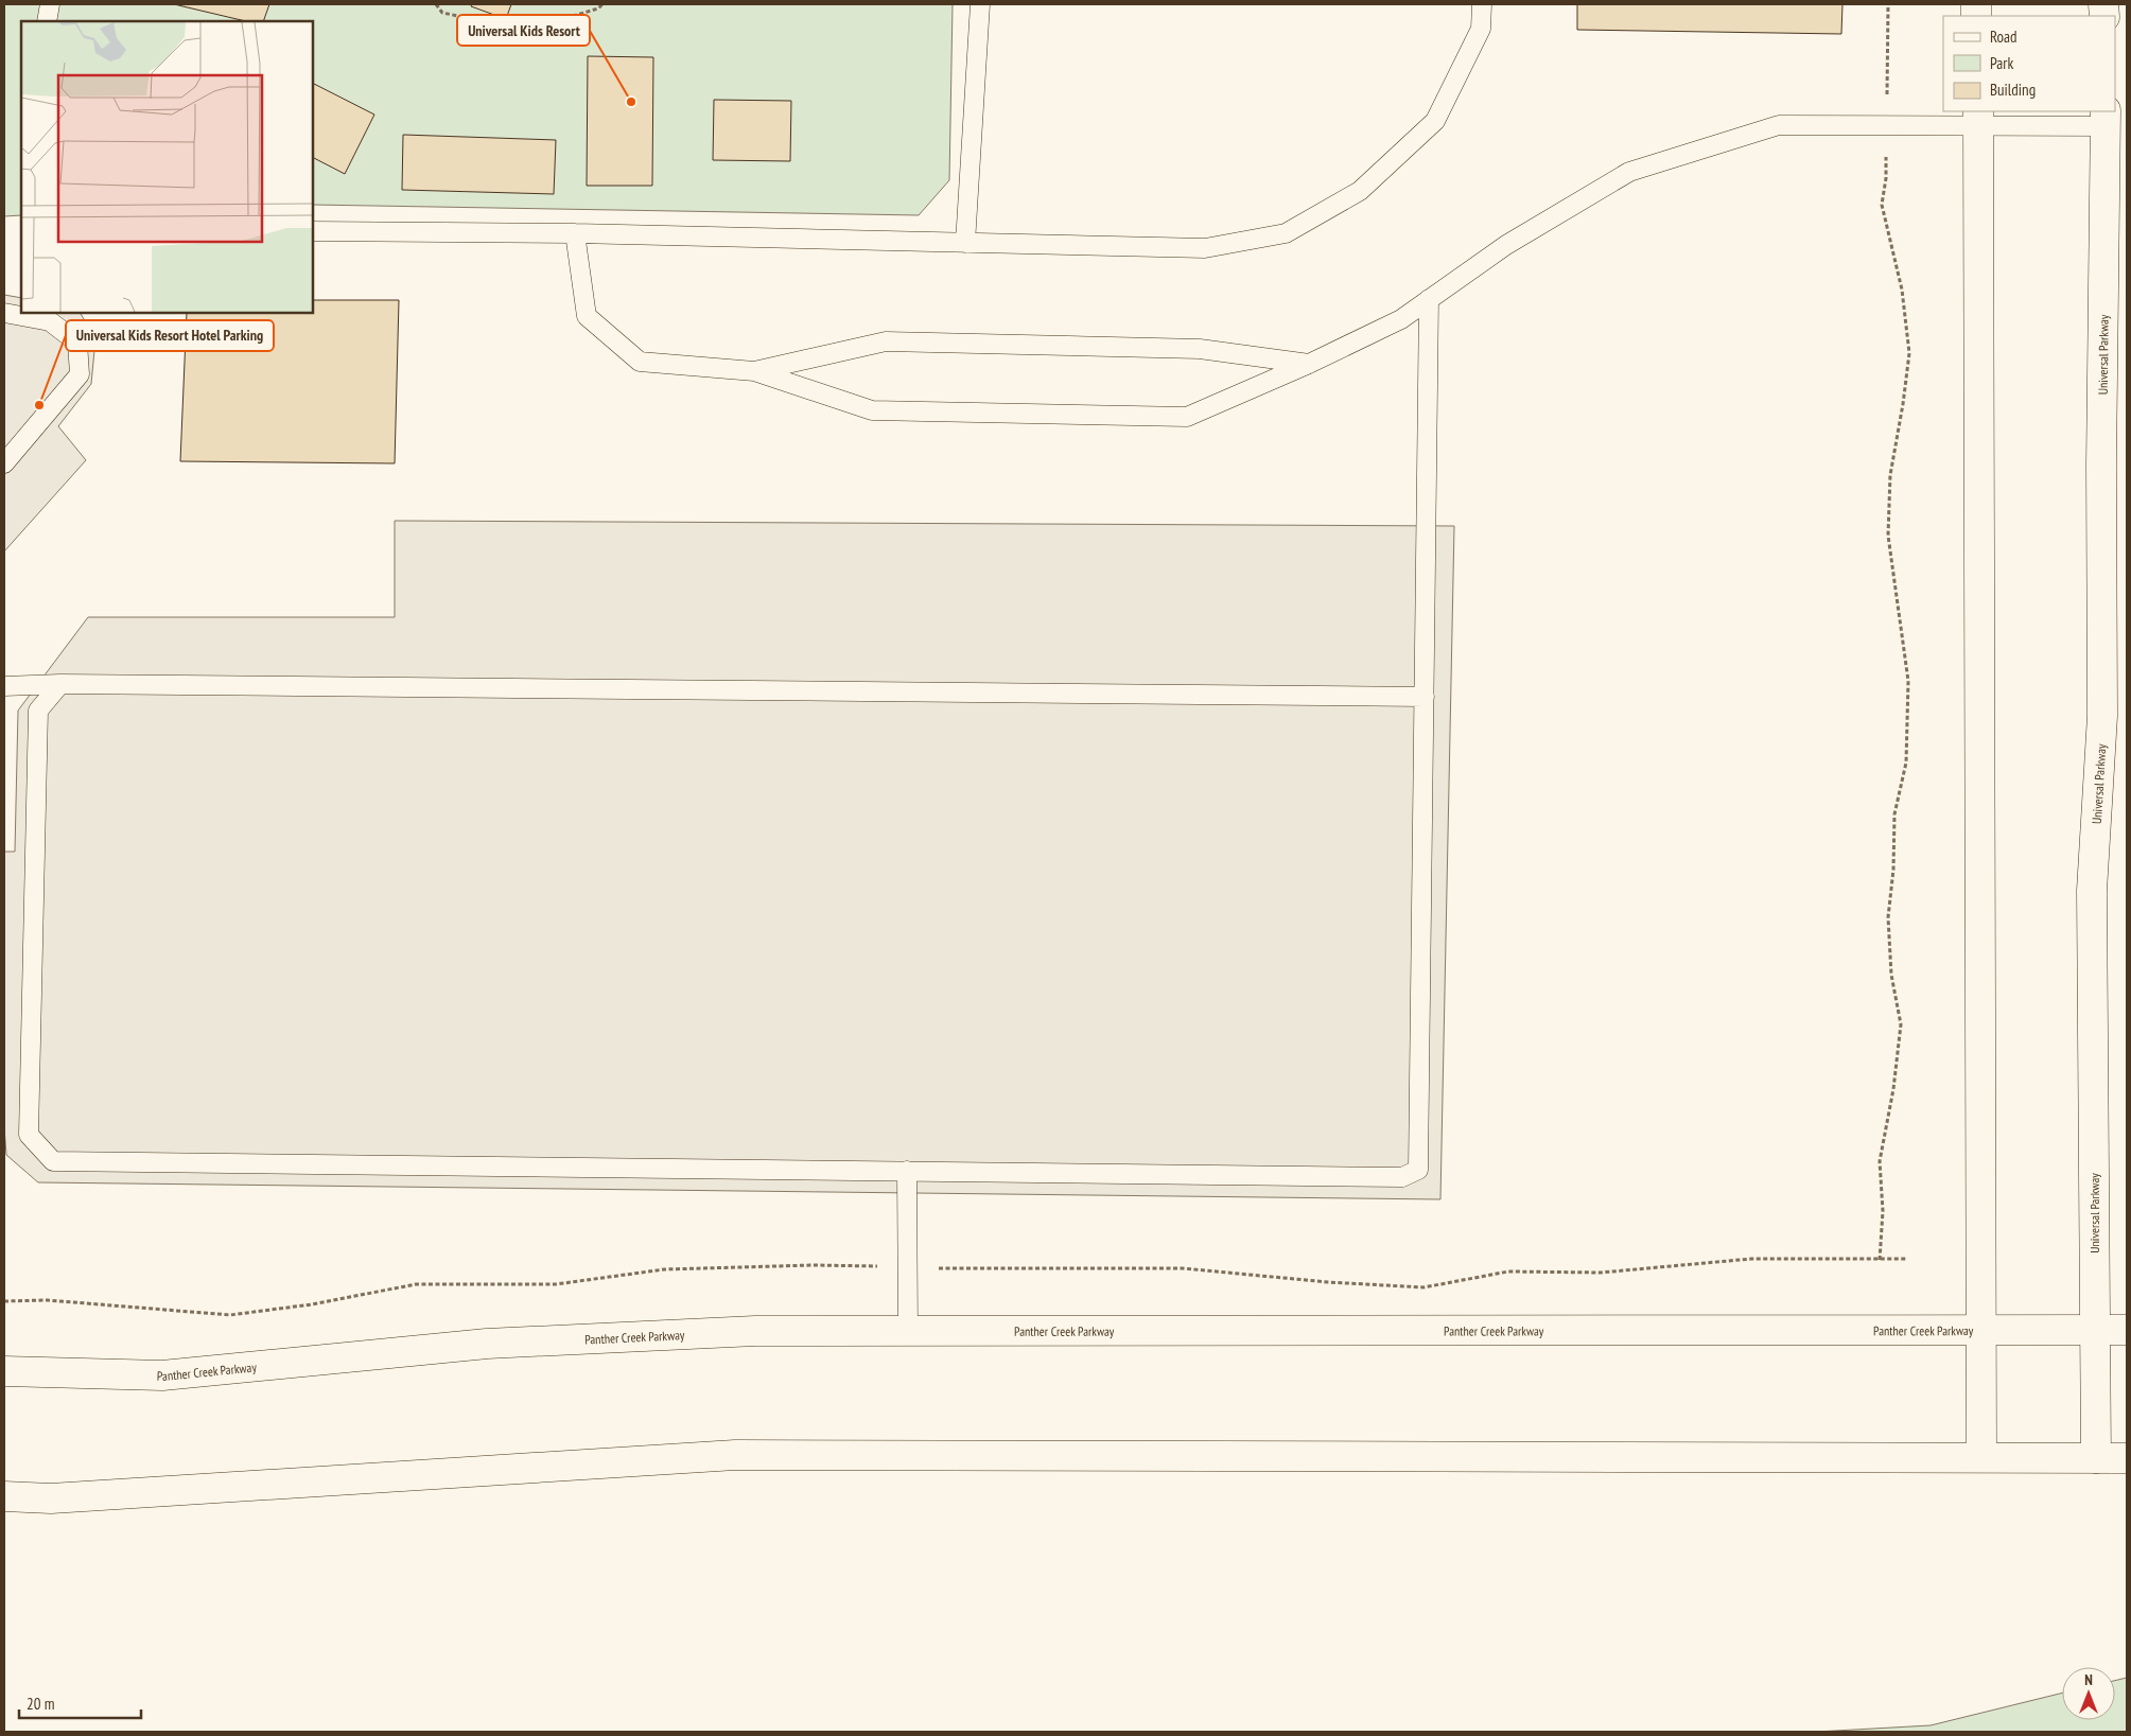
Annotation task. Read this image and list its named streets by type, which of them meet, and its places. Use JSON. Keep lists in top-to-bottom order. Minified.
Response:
{"streets":{"main road":["Universal Parkway","Panther Creek Parkway"]},"crossings":[["Universal Parkway","Panther Creek Parkway"]],"places":["Universal Kids Resort","Universal Kids Resort Hotel Parking"],"legend":["Road","Park","Building"],"scale_bar":"20 m","north":"top"}
